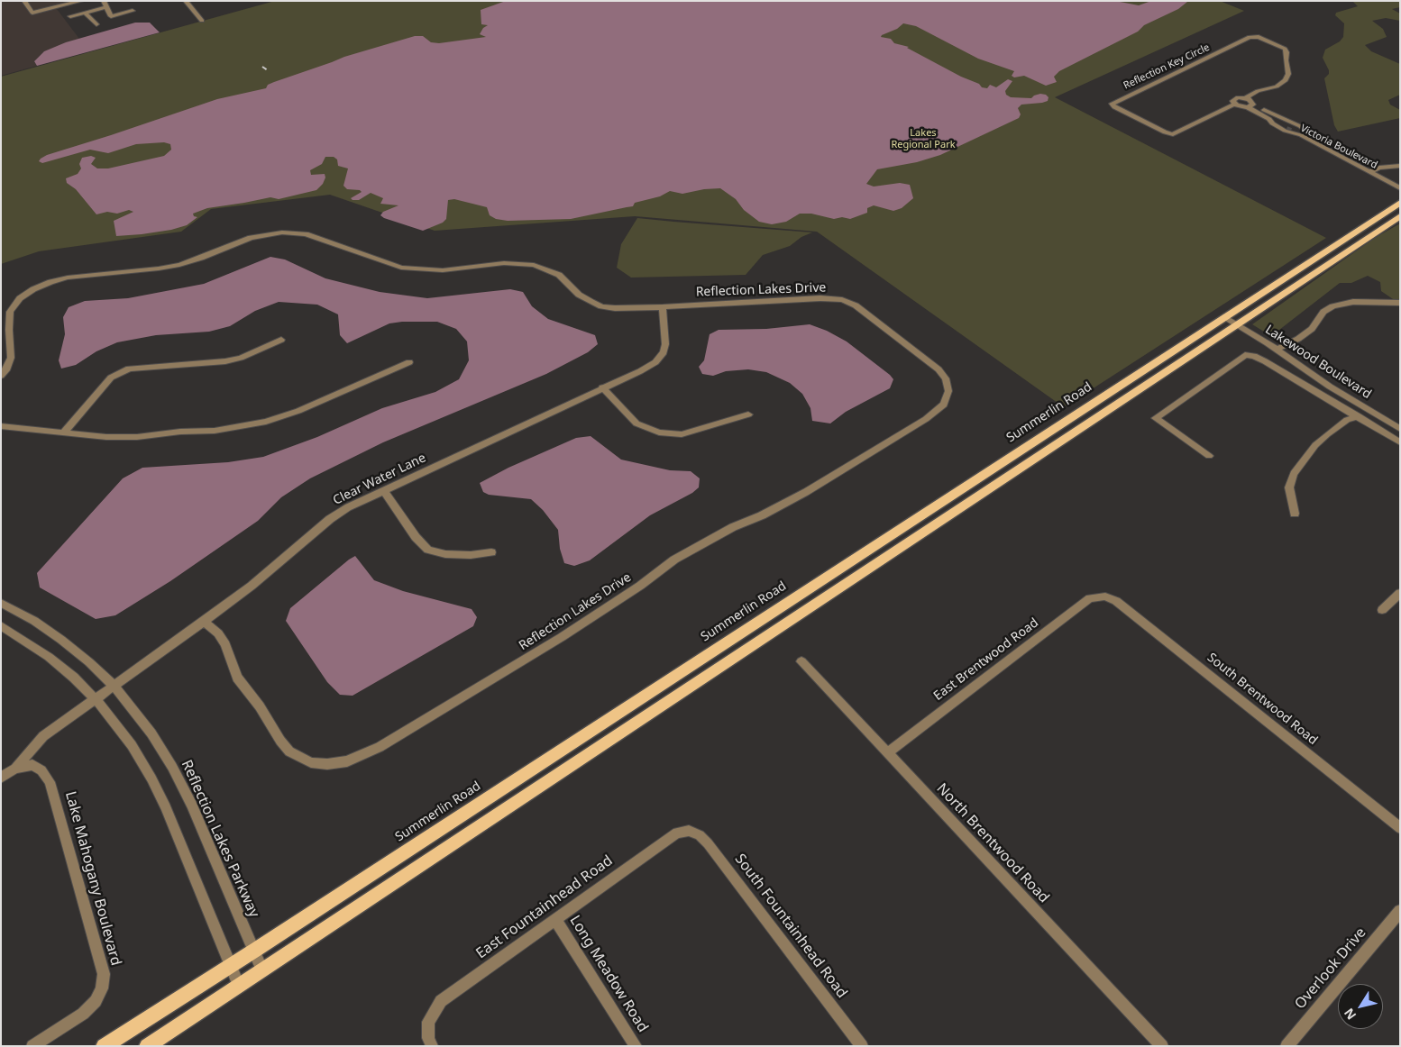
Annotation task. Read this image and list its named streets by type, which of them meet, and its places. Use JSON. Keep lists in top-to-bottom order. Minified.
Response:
{"streets":{"main road":["Summerlin Road"],"street":["Reflection Key Circle","Victoria Boulevard","Reflection Lakes Drive","Lakewood Boulevard","Clear Water Lane","East Brentwood Road","South Brentwood Road","Reflection Lakes Parkway","North Brentwood Road","Lake Mahogany Boulevard","East Fountainhead Road","South Fountainhead Road","Overlook Drive","Long Meadow Road"]},"crossings":[["Reflection Key Circle","Victoria Boulevard"],["Reflection Lakes Drive","Clear Water Lane"],["Lakewood Boulevard","Summerlin Road"],["Summerlin Road","Reflection Lakes Parkway"],["Clear Water Lane","Reflection Lakes Parkway"],["Clear Water Lane","Lake Mahogany Boulevard"],["East Brentwood Road","South Brentwood Road"],["East Brentwood Road","North Brentwood Road"],["East Fountainhead Road","South Fountainhead Road"],["East Fountainhead Road","Long Meadow Road"]],"parks":["Lakes Regional Park"],"north":"bottom left"}
